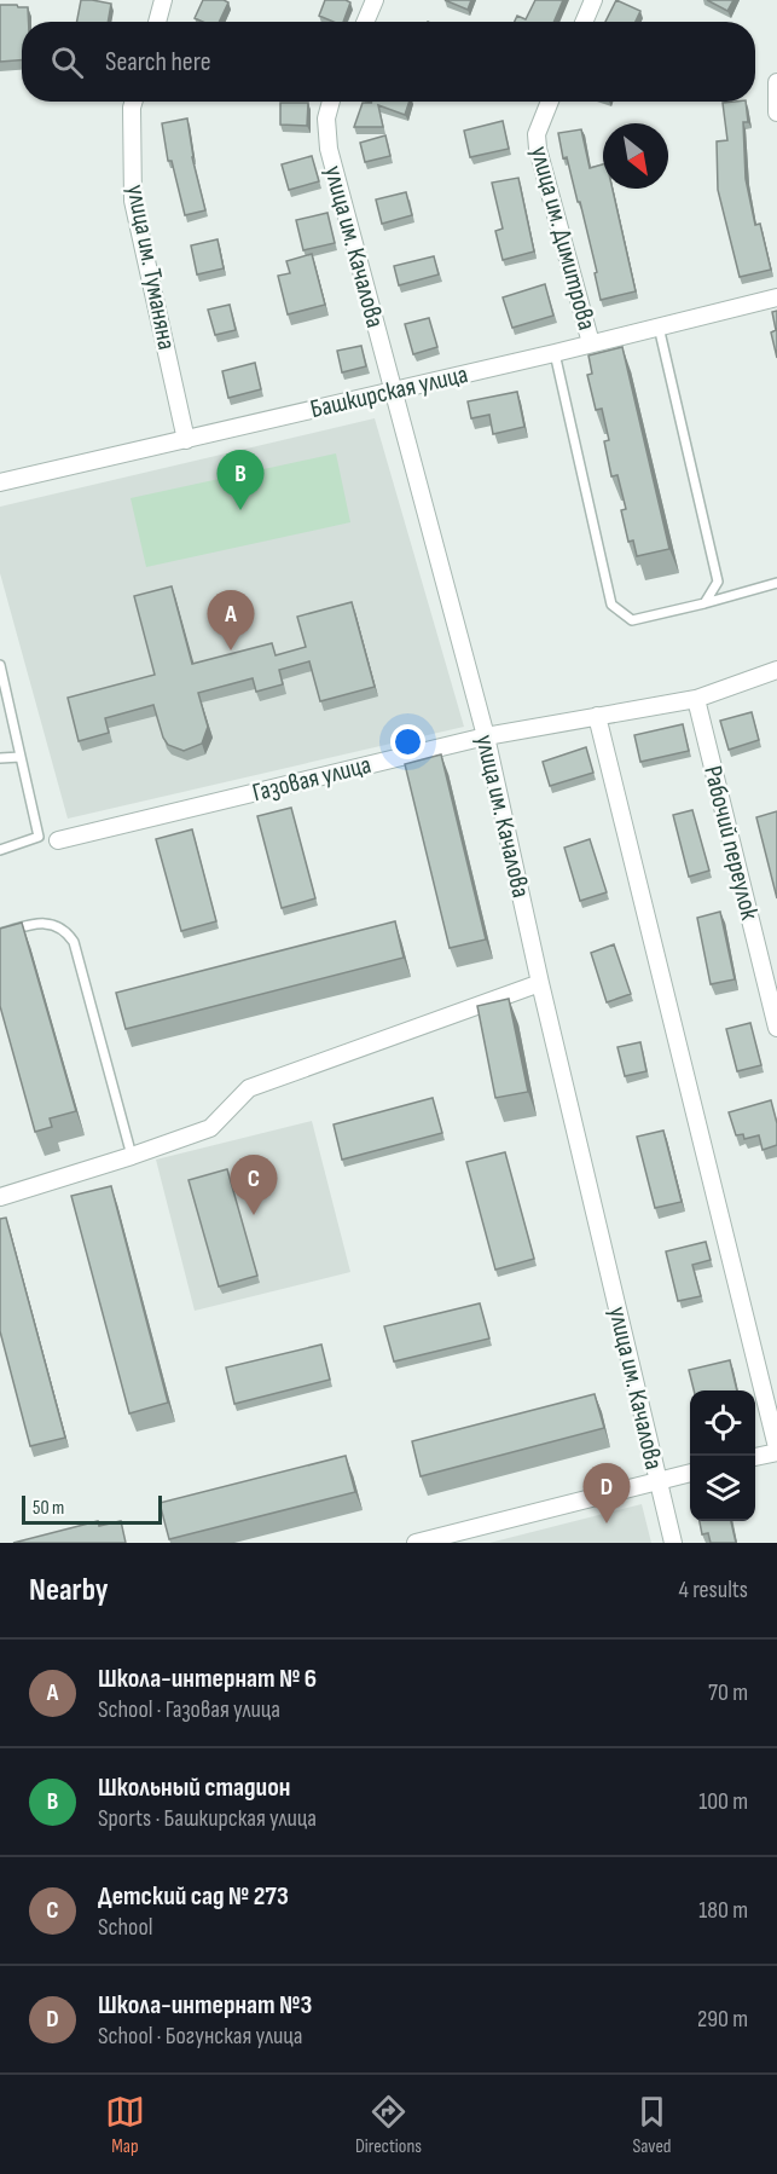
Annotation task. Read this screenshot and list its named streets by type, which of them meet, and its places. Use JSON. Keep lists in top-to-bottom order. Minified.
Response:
{"streets":{"street":["улица им. Димитрова","улица им. Качалова","улица им. Туманяна","Башкирская улица","Газовая улица","Рабочий переулок"]},"crossings":[["улица им. Димитрова","Башкирская улица"],["улица им. Качалова","Башкирская улица"],["улица им. Качалова","Газовая улица"],["улица им. Туманяна","Башкирская улица"],["Газовая улица","Рабочий переулок"]],"scale_bar":"50 m","north":"bottom right","page":{"search":"Search here","pins":["B","A","C","D"],"scale":"50 m","heading":["Nearby","4 results"],"list":[{"mark":"A","name":"Школа-интернат № 6","note":"School · Газовая улица","value":"70 m"},{"mark":"B","name":"Школьный стадион","note":"Sports · Башкирская улица","value":"100 m"},{"mark":"C","name":"Детский сад № 273","note":"School","value":"180 m"},{"mark":"D","name":"Школа-интернат №3","note":"School · Богунская улица","value":"290 m"}],"nav":["Map","Directions","Saved"]}}
